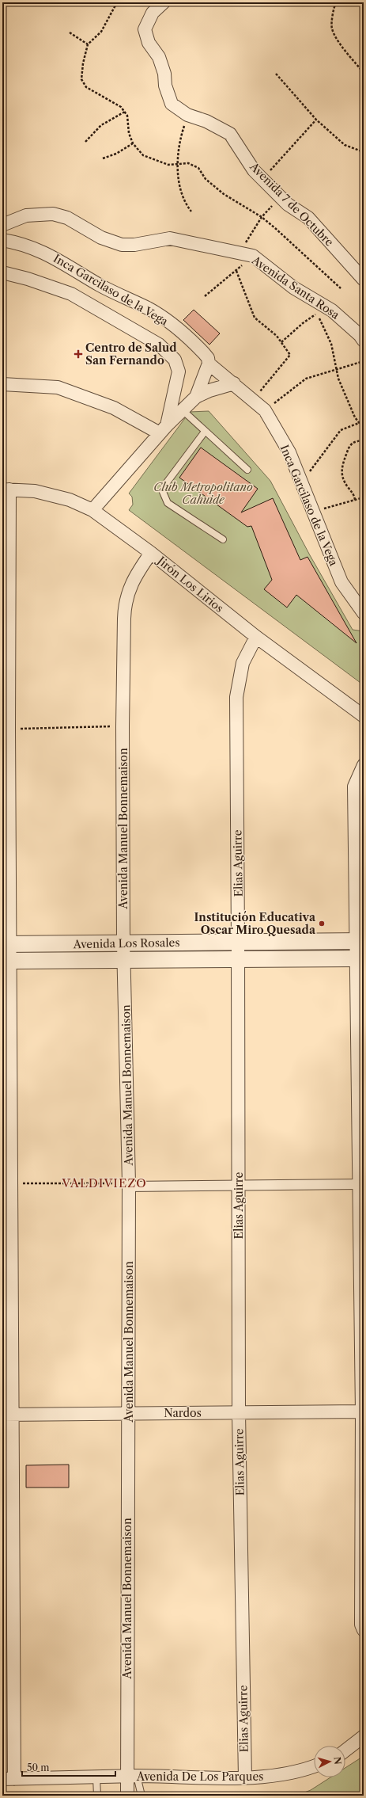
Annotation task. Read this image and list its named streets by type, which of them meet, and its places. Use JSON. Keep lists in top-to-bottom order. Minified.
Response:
{"streets":{"street":["Avenida 7 de Octubre","Avenida Santa Rosa","Inca Garcilaso de la Vega","Jirón Los Lirios","Avenida Manuel Bonnemaison","Elias Aguirre","Avenida Los Rosales","Nardos","Avenida De Los Parques"]},"crossings":[["Jirón Los Lirios","Avenida Manuel Bonnemaison"],["Jirón Los Lirios","Elias Aguirre"],["Avenida Manuel Bonnemaison","Avenida Los Rosales"],["Avenida Manuel Bonnemaison","Nardos"],["Avenida Manuel Bonnemaison","Avenida De Los Parques"],["Elias Aguirre","Avenida Los Rosales"],["Elias Aguirre","Nardos"],["Elias Aguirre","Avenida De Los Parques"]],"districts":["VALDIVIEZO"],"parks":["Club Metropolitano Cahuide"],"places":{"health":["Centro de Salud San Fernando"],"other":["Institución Educativa Oscar Miro Quesada"]},"scale_bar":"50 m","north":"right"}
